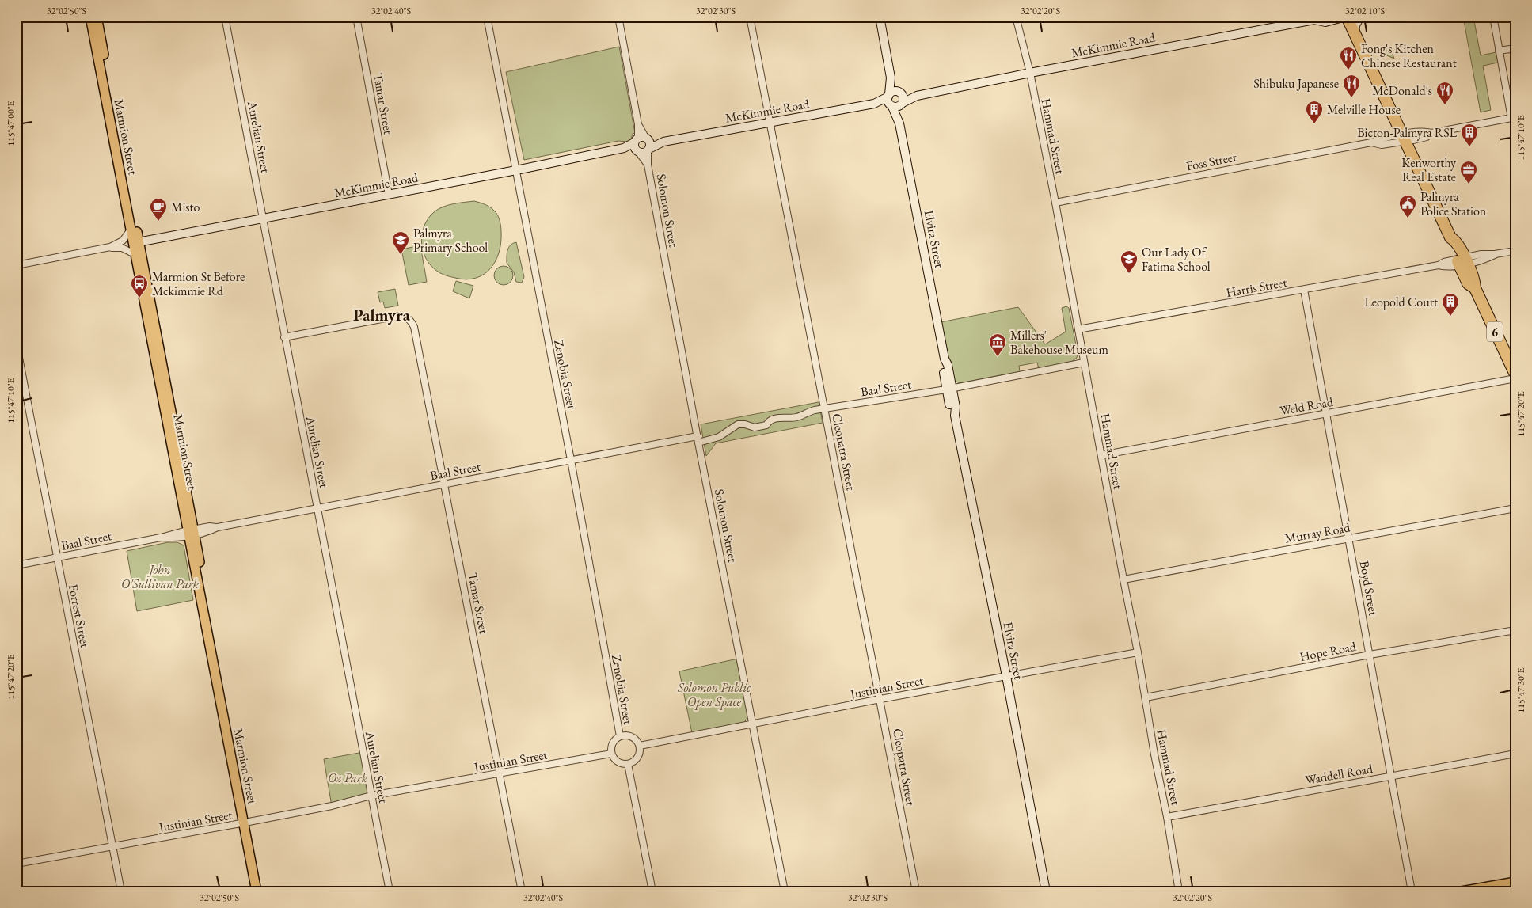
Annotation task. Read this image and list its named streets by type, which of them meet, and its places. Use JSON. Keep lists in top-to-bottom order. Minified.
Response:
{"streets":{"highway":["6"],"main road":["McKimmie Road","Marmion Street","Elvira Street"],"street":["Tamar Street","Hammad Street","Aurelian Street","Foss Street","Solomon Street","Harris Street","Zenobia Street","Baal Street","Weld Road","Cleopatra Street","Murray Road","Boyd Street","Forrest Street","Hope Road","Justinian Street","Waddell Road"]},"crossings":[["McKimmie Road","Tamar Street"],["McKimmie Road","Hammad Street"],["McKimmie Road","Marmion Street"],["McKimmie Road","Aurelian Street"],["McKimmie Road","Solomon Street"],["McKimmie Road","Elvira Street"],["McKimmie Road","6"],["McKimmie Road","Zenobia Street"],["McKimmie Road","Cleopatra Street"],["Tamar Street","Aurelian Street"],["Tamar Street","Baal Street"],["Tamar Street","Justinian Street"],["Hammad Street","Foss Street"],["Hammad Street","Harris Street"],["Hammad Street","Baal Street"],["Hammad Street","Weld Road"],["Hammad Street","Murray Road"],["Hammad Street","Hope Road"],["Hammad Street","Justinian Street"],["Hammad Street","Waddell Road"],["Marmion Street","Baal Street"],["Marmion Street","Justinian Street"],["Aurelian Street","Baal Street"],["Aurelian Street","Justinian Street"],["Foss Street","6"],["Solomon Street","Baal Street"],["Solomon Street","Justinian Street"],["Elvira Street","Baal Street"],["Elvira Street","Justinian Street"],["Harris Street","6"],["Harris Street","Boyd Street"],["Zenobia Street","Baal Street"],["Zenobia Street","Justinian Street"],["Baal Street","Cleopatra Street"],["Baal Street","Forrest Street"],["Weld Road","Boyd Street"],["Cleopatra Street","Justinian Street"],["Murray Road","Boyd Street"],["Boyd Street","Hope Road"],["Boyd Street","Waddell Road"],["Forrest Street","Justinian Street"]],"districts":["Palmyra"],"parks":["John O'Sullivan Park","Solomon Public Open Space","Oz Park"],"places":{"restaurant":["Fong's Kitchen Chinese Restaurant","Shibuku Japanese","McDonald's"],"building":["Melville House","Bicton-Palmyra RSL","Leopold Court"],"office":["Kenworthy Real Estate"],"public building":["Palmyra Police Station"],"cafe":["Misto"],"school or university":["Palmyra Primary School","Our Lady Of Fatima School"],"bus stop":["Marmion St Before Mckimmie Rd"],"museum":["Millers' Bakehouse Museum"]},"coordinates":["32°02'50\"S","32°02'40\"S","32°02'30\"S","32°02'20\"S","32°02'10\"S","115°47'00\"E","115°47'10\"E","115°47'20\"E","115°47'30\"E"]}
